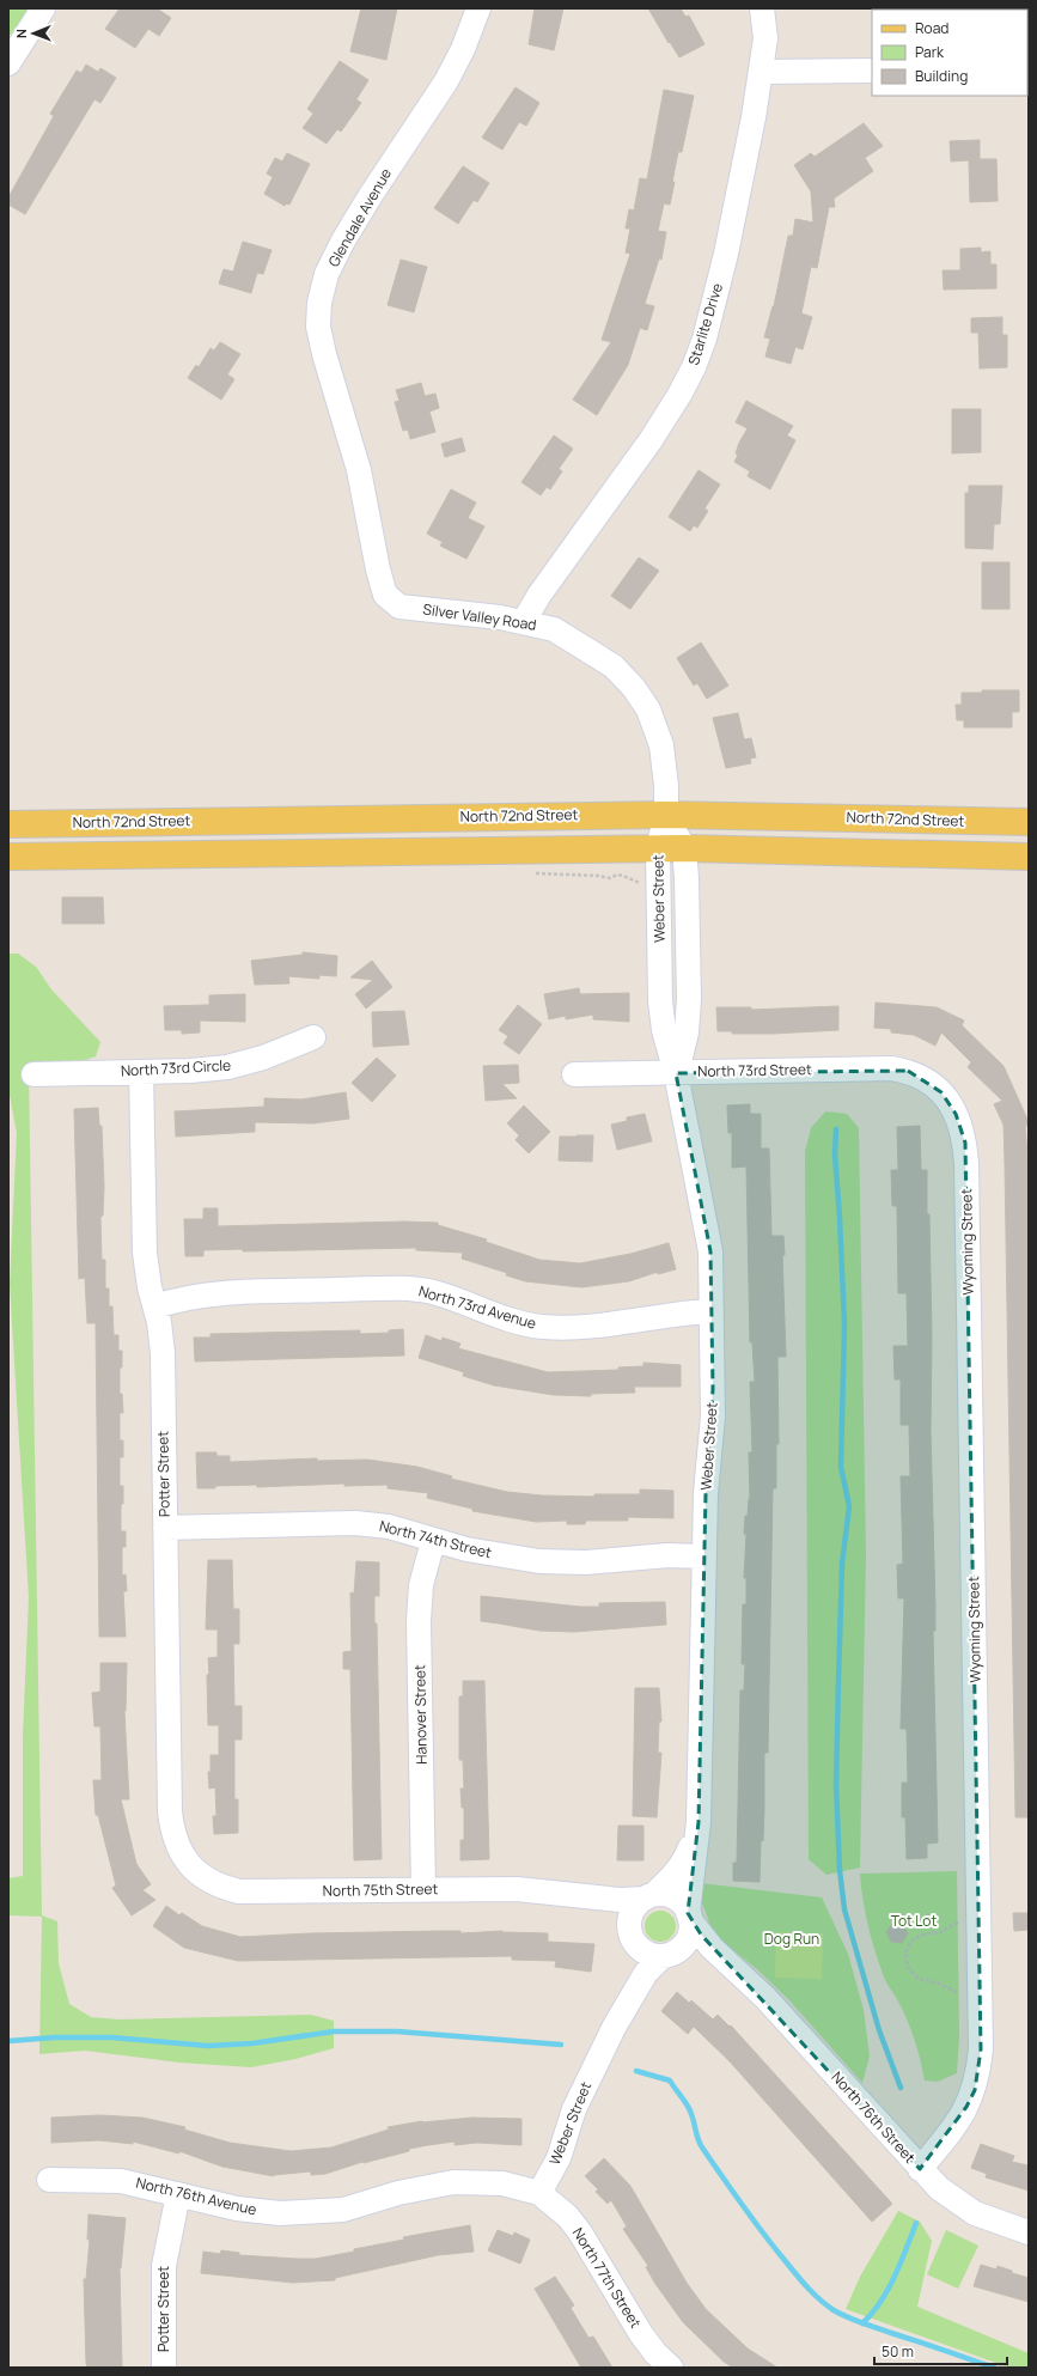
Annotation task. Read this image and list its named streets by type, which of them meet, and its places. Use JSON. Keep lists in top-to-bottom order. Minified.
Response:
{"streets":{"main road":["North 72nd Street"],"street":["Glendale Avenue","Starlite Drive","Silver Valley Road","Weber Street","North 73rd Circle","North 73rd Street","Wyoming Street","North 73rd Avenue","Potter Street","North 74th Street","Hanover Street","North 75th Street","North 76th Street","North 76th Avenue","North 77th Street"]},"crossings":[["Glendale Avenue","Silver Valley Road"],["Starlite Drive","Silver Valley Road"],["Silver Valley Road","North 72nd Street"],["Silver Valley Road","Weber Street"],["North 72nd Street","Weber Street"],["Weber Street","North 73rd Street"],["Weber Street","North 73rd Avenue"],["Weber Street","North 74th Street"],["Weber Street","North 75th Street"],["Weber Street","North 76th Street"],["Weber Street","North 76th Avenue"],["Weber Street","North 77th Street"],["North 73rd Circle","Potter Street"],["North 73rd Street","Wyoming Street"],["Wyoming Street","North 76th Street"],["North 73rd Avenue","Potter Street"],["Potter Street","North 74th Street"],["Potter Street","North 75th Street"],["Potter Street","North 76th Avenue"],["North 74th Street","Hanover Street"],["Hanover Street","North 75th Street"],["North 75th Street","North 76th Street"],["North 76th Avenue","North 77th Street"]],"parks":["Tot Lot","Dog Run"],"legend":["Road","Park","Building"],"scale_bar":"50 m","north":"left"}
